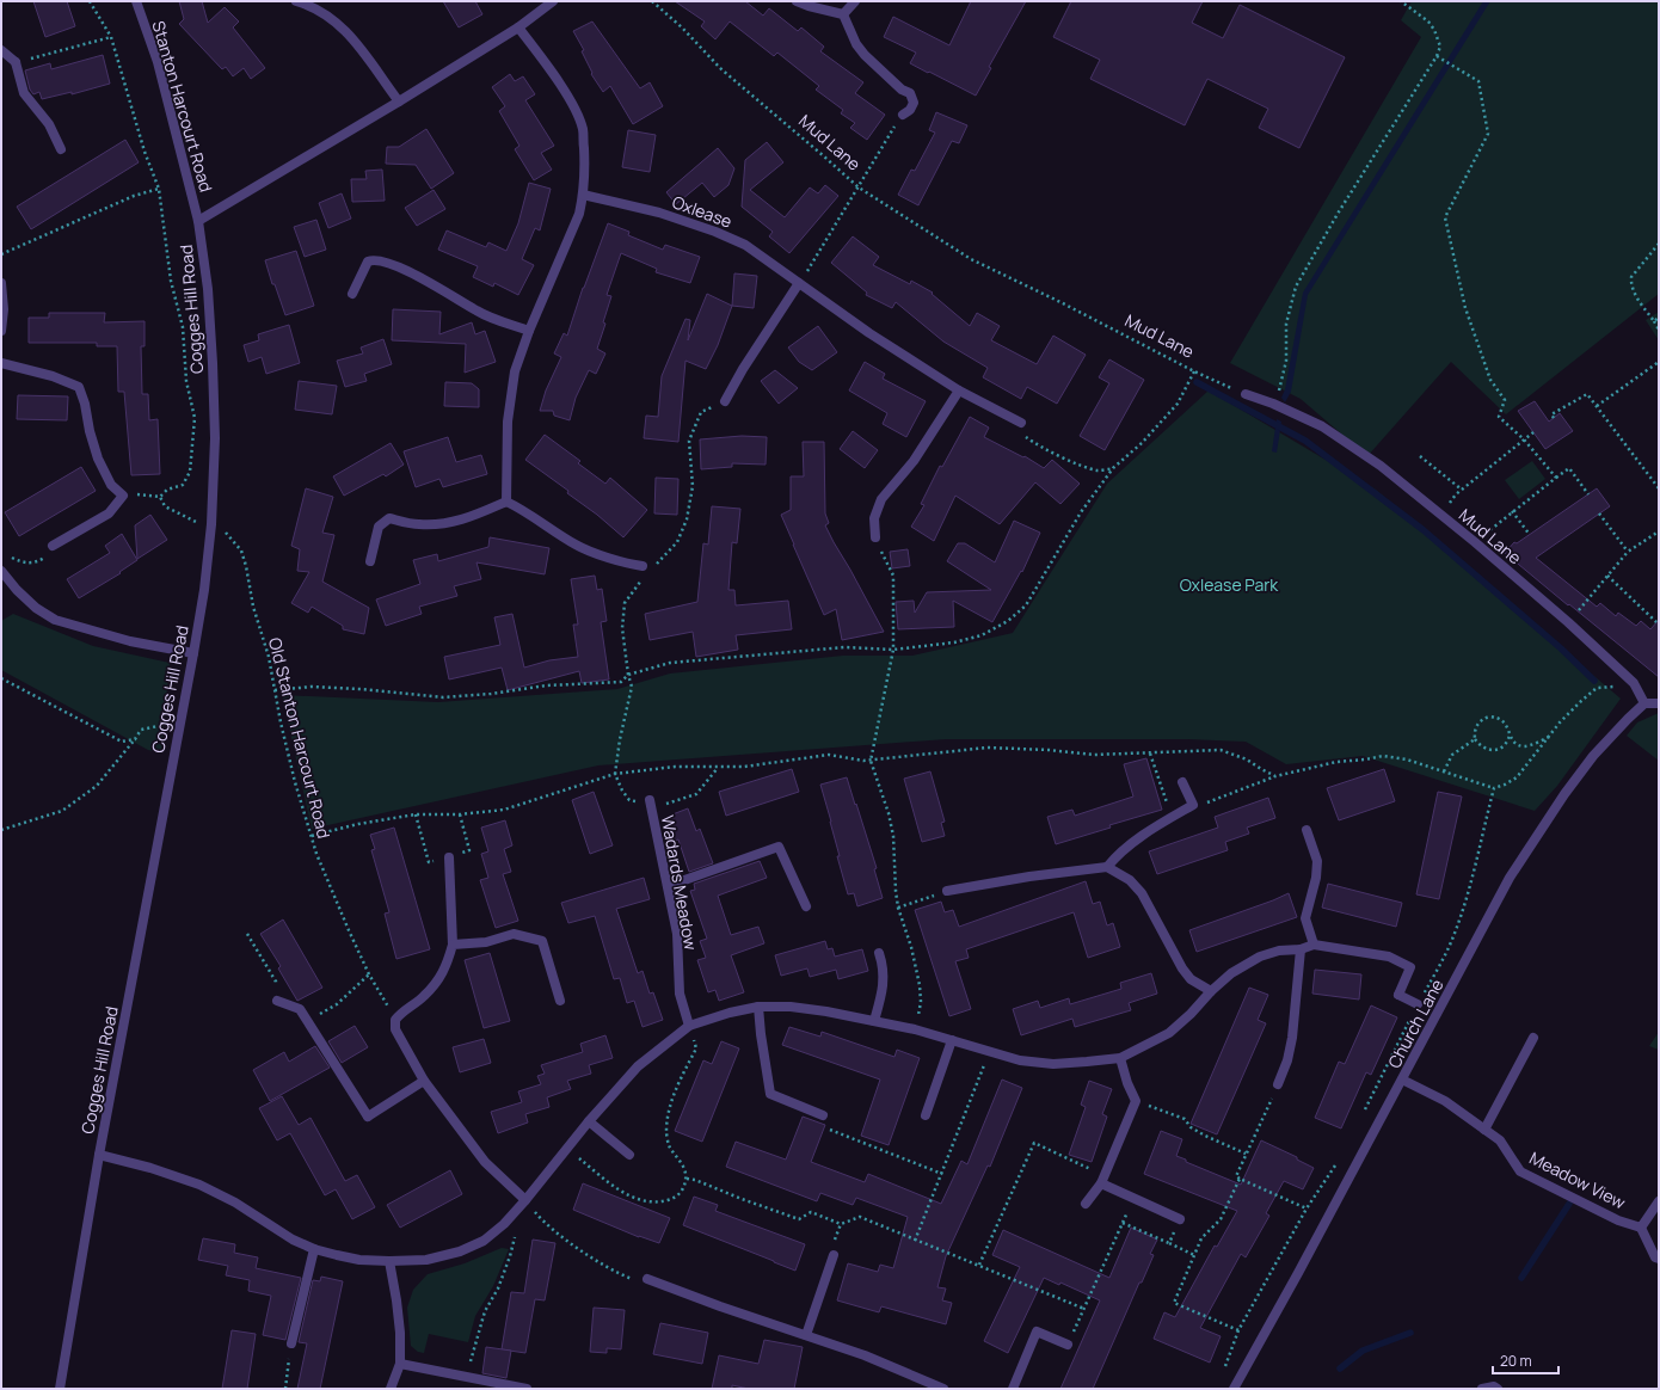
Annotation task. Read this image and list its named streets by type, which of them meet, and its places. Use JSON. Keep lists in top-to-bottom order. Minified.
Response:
{"streets":{"street":["Stanton Harcourt Road","Mud Lane","Oxlease","Cogges Hill Road","Wadards Meadow","Church Lane","Meadow View"],"path":["Old Stanton Harcourt Road"]},"crossings":[["Stanton Harcourt Road","Cogges Hill Road"],["Mud Lane","Church Lane"],["Cogges Hill Road","Old Stanton Harcourt Road"],["Church Lane","Meadow View"]],"parks":["Oxlease Park"],"scale_bar":"20 m"}
